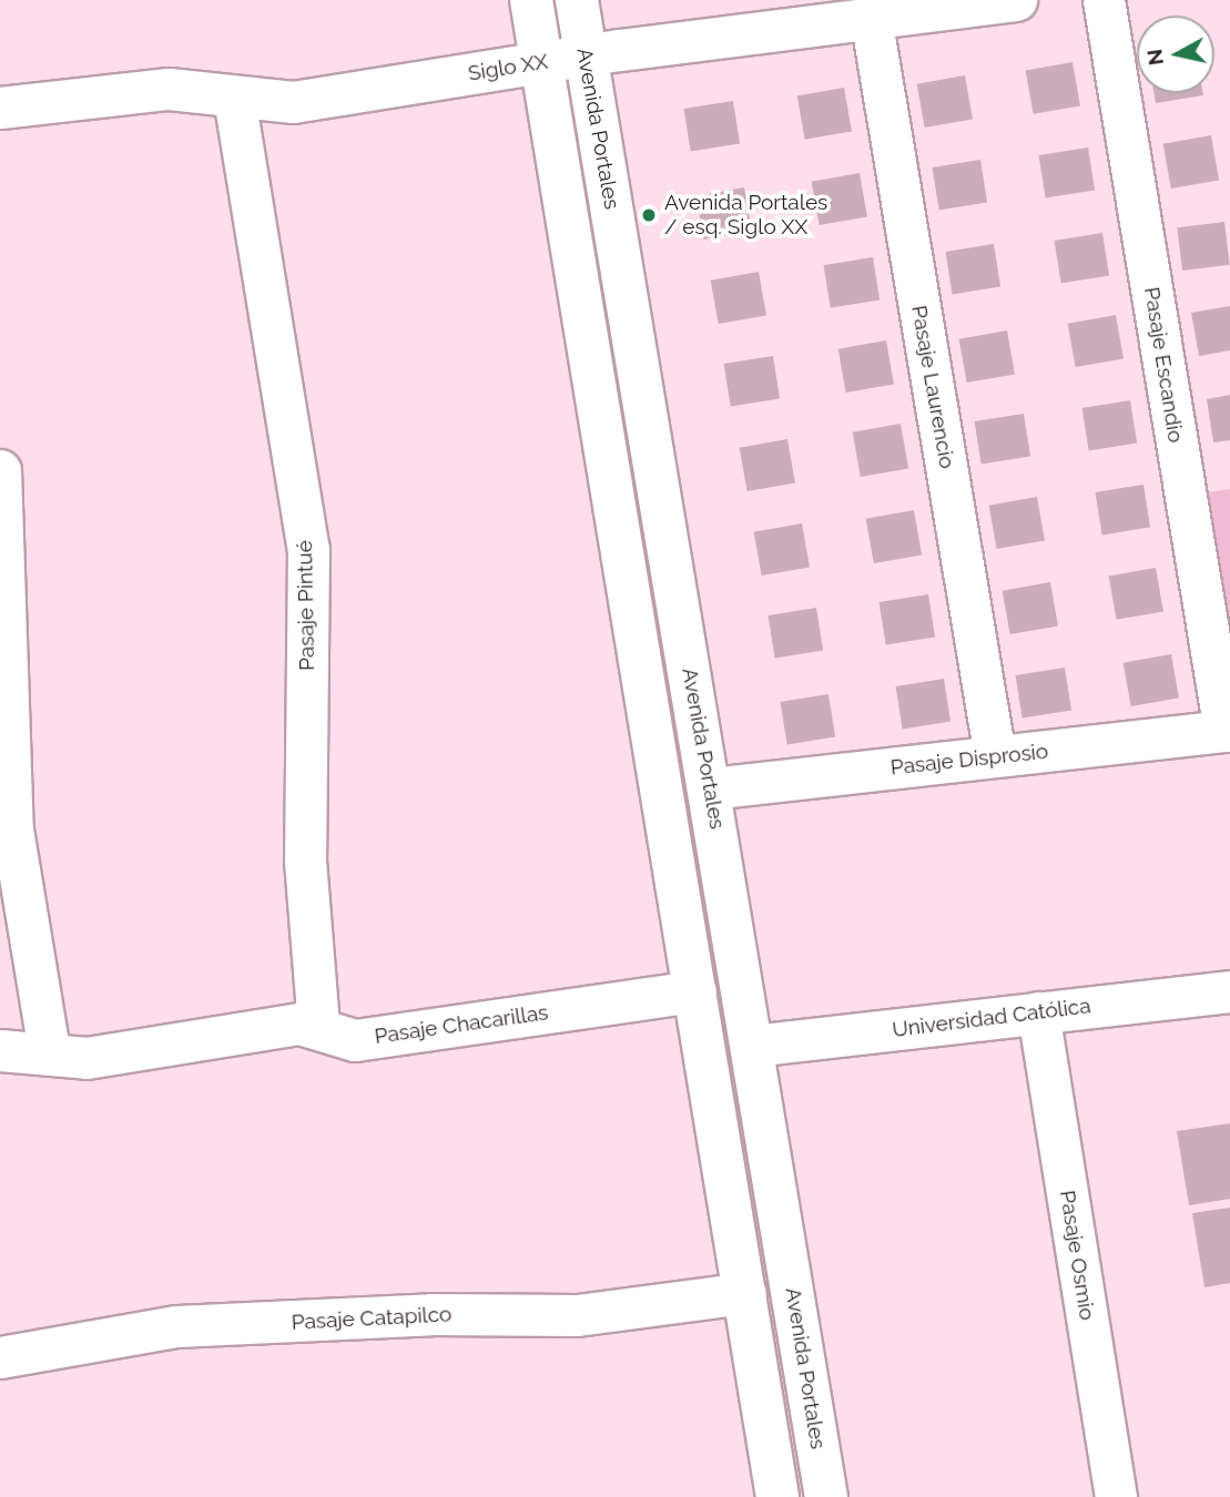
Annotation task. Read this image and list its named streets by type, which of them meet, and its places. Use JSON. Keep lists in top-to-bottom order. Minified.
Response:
{"streets":{"main road":["Avenida Portales"],"street":["Siglo XX","Pasaje Escandio","Pasaje Laurencio","Pasaje Pintué","Pasaje Disprosio","Universidad Católica","Pasaje Chacarillas","Pasaje Osmio","Pasaje Catapilco"]},"crossings":[["Siglo XX","Avenida Portales"],["Siglo XX","Pasaje Laurencio"],["Siglo XX","Pasaje Pintué"],["Avenida Portales","Pasaje Disprosio"],["Avenida Portales","Universidad Católica"],["Avenida Portales","Pasaje Chacarillas"],["Avenida Portales","Pasaje Catapilco"],["Pasaje Escandio","Pasaje Disprosio"],["Pasaje Laurencio","Pasaje Disprosio"],["Pasaje Pintué","Pasaje Chacarillas"],["Universidad Católica","Pasaje Osmio"]],"places":["Avenida Portales / esq. Siglo XX"],"north":"left"}
